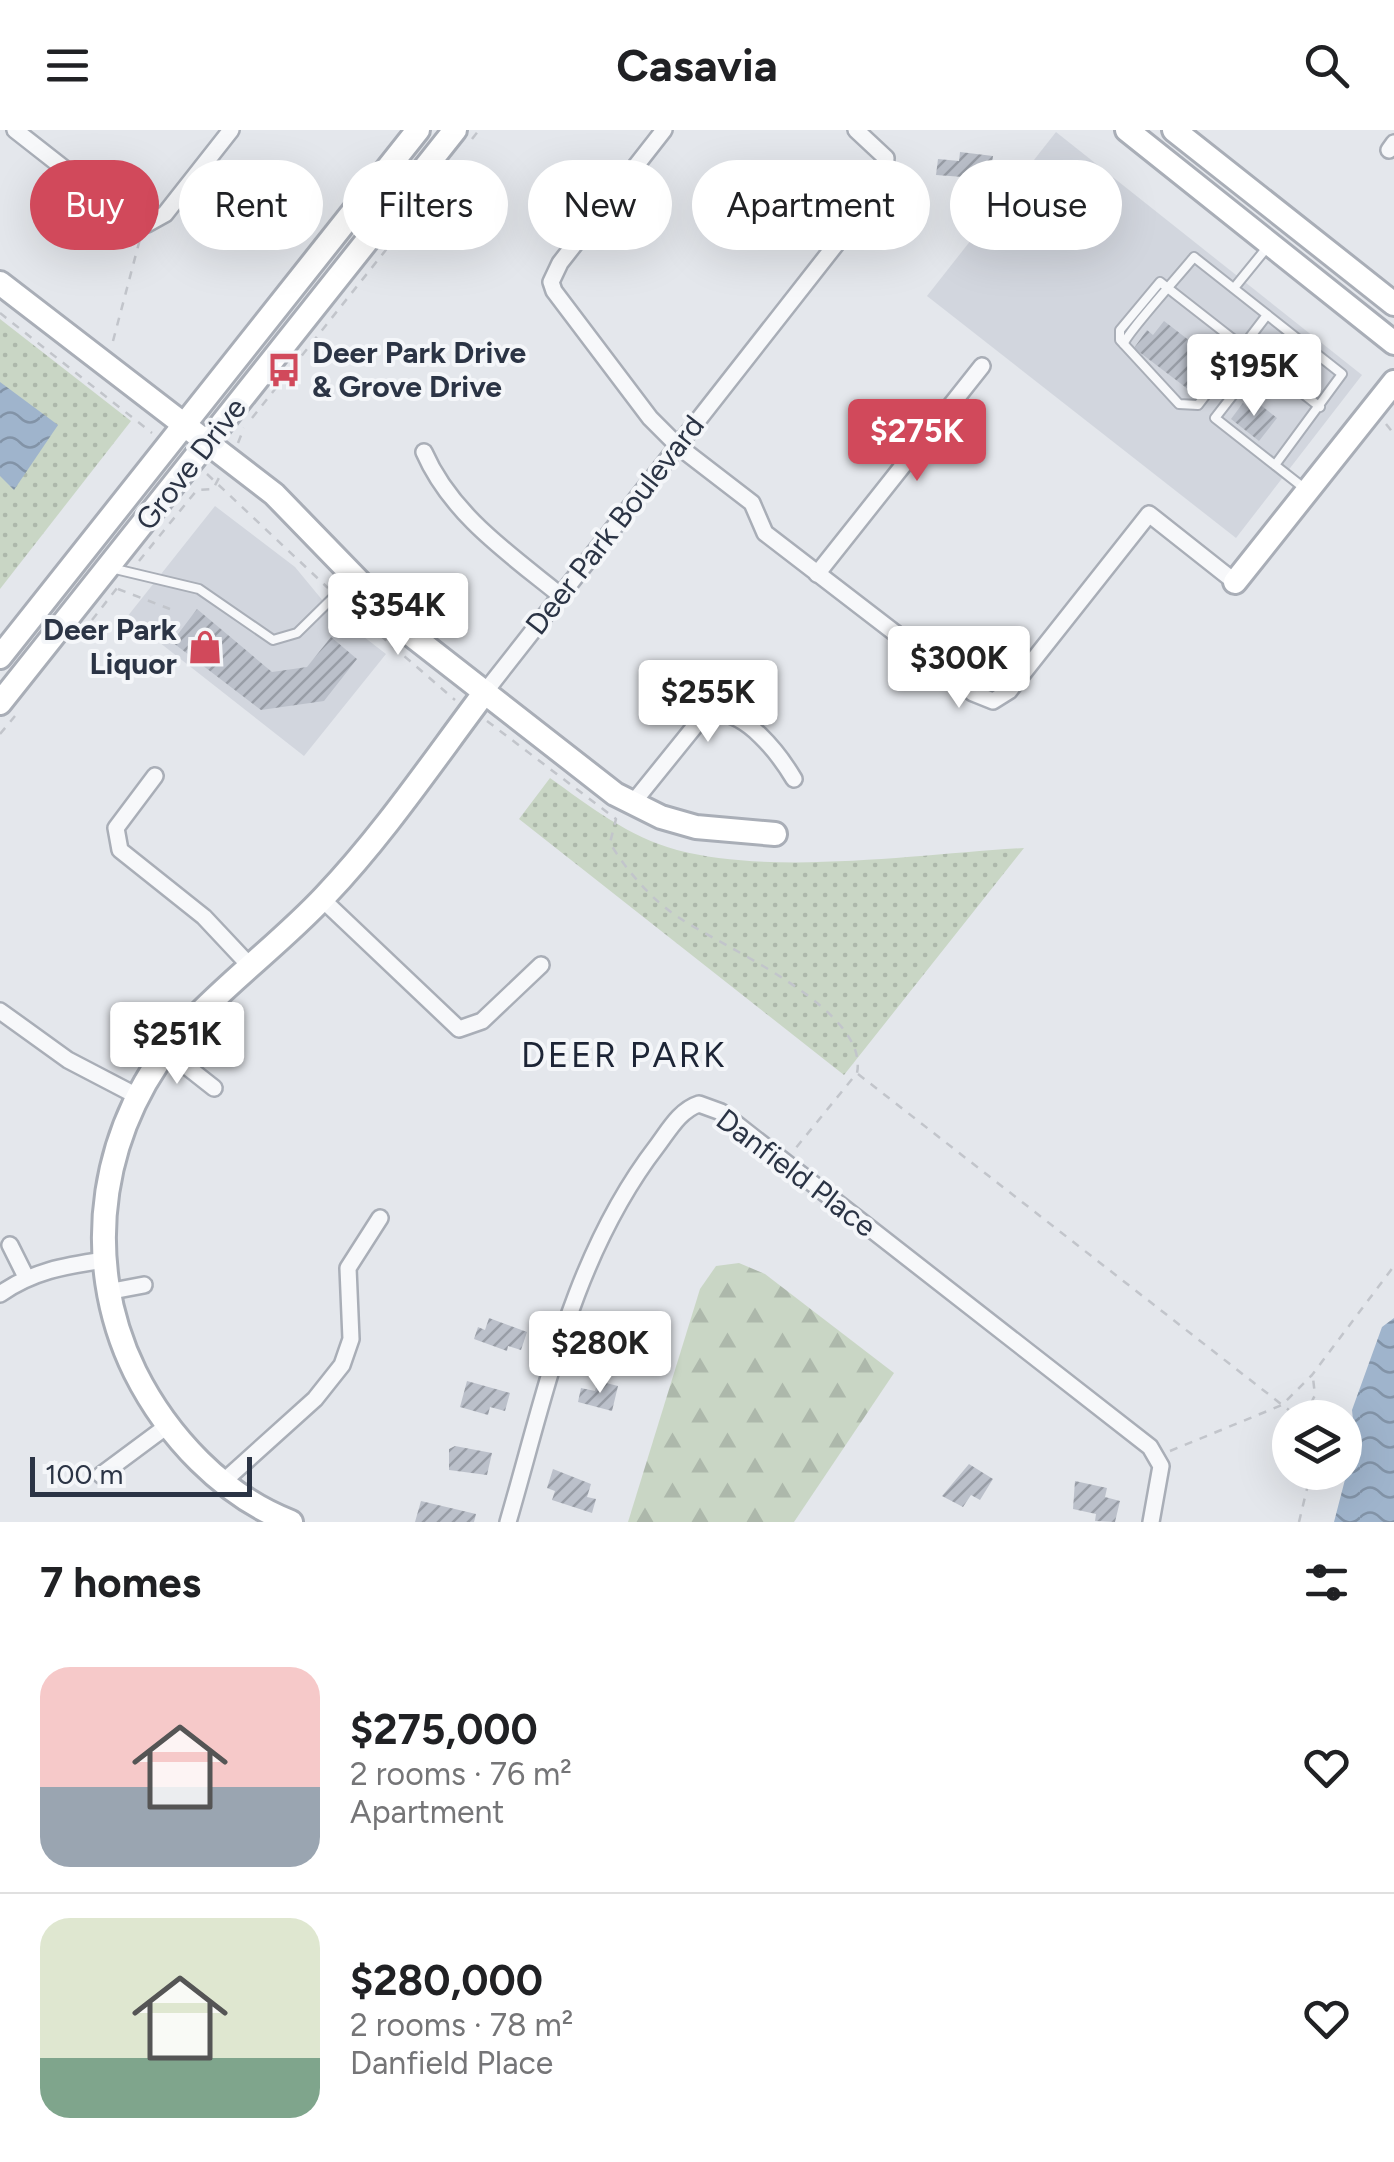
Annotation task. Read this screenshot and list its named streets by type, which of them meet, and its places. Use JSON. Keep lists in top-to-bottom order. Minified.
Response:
{"streets":{"street":["Grove Drive","Deer Park Boulevard","Danfield Place"]},"districts":["DEER PARK"],"places":{"bus stop":["Deer Park Drive & Grove Drive"],"shop":["Deer Park Liquor"]},"scale_bar":"100 m","page":{"header":"Casavia","chip":["Buy","Rent","Filters","New","Apartment","House"],"price":["$195K","$275K","$354K","$300K","$255K","$251K","$280K"],"scale":"100 m","heading":"7 homes","list":[{"name":"$275,000","note":"2 rooms · 76 m² · Apartment"},{"name":"$280,000","note":"2 rooms · 78 m² · Danfield Place"}]}}
